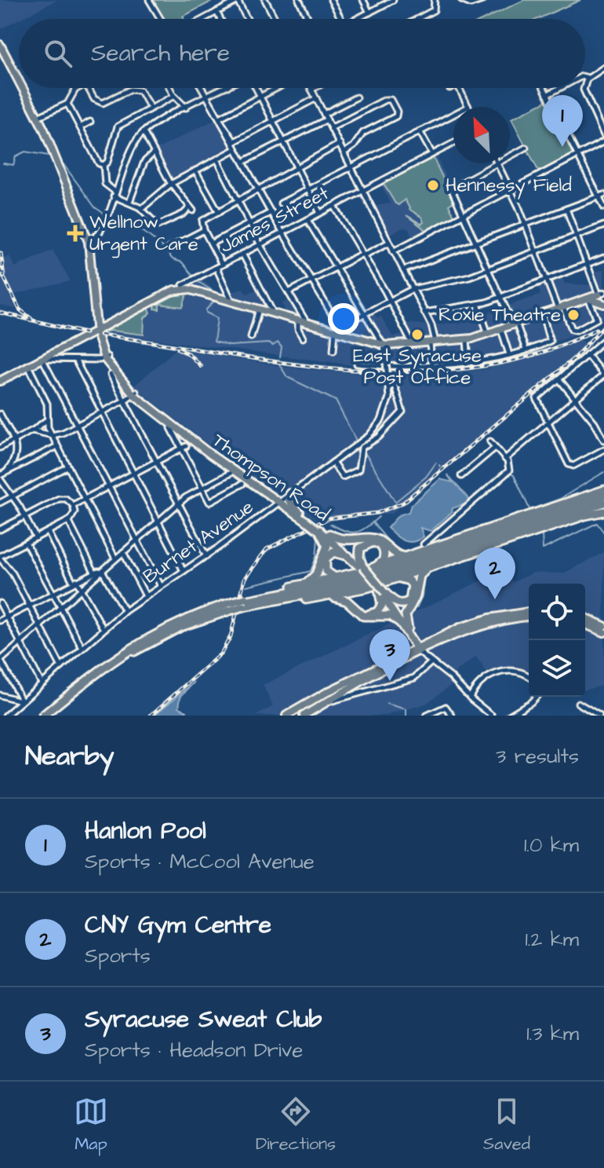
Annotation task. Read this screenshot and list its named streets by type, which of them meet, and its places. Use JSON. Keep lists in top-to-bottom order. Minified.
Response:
{"streets":{"main road":["Thompson Road"],"street":["James Street","Burnet Avenue"]},"crossings":[["Thompson Road","Burnet Avenue"]],"places":{"other":["Hennessy Field","Roxie Theatre","East Syracuse Post Office"],"health":["Wellnow Urgent Care"]},"north":"top left","page":{"search":"Search here","pins":["1","2","3"],"heading":["Nearby","3 results"],"list":[{"mark":"1","name":"Hanlon Pool","note":"Sports · McCool Avenue","value":"1.0 km"},{"mark":"2","name":"CNY Gym Centre","note":"Sports","value":"1.2 km"},{"mark":"3","name":"Syracuse Sweat Club","note":"Sports · Headson Drive","value":"1.3 km"}],"nav":["Map","Directions","Saved"]}}
